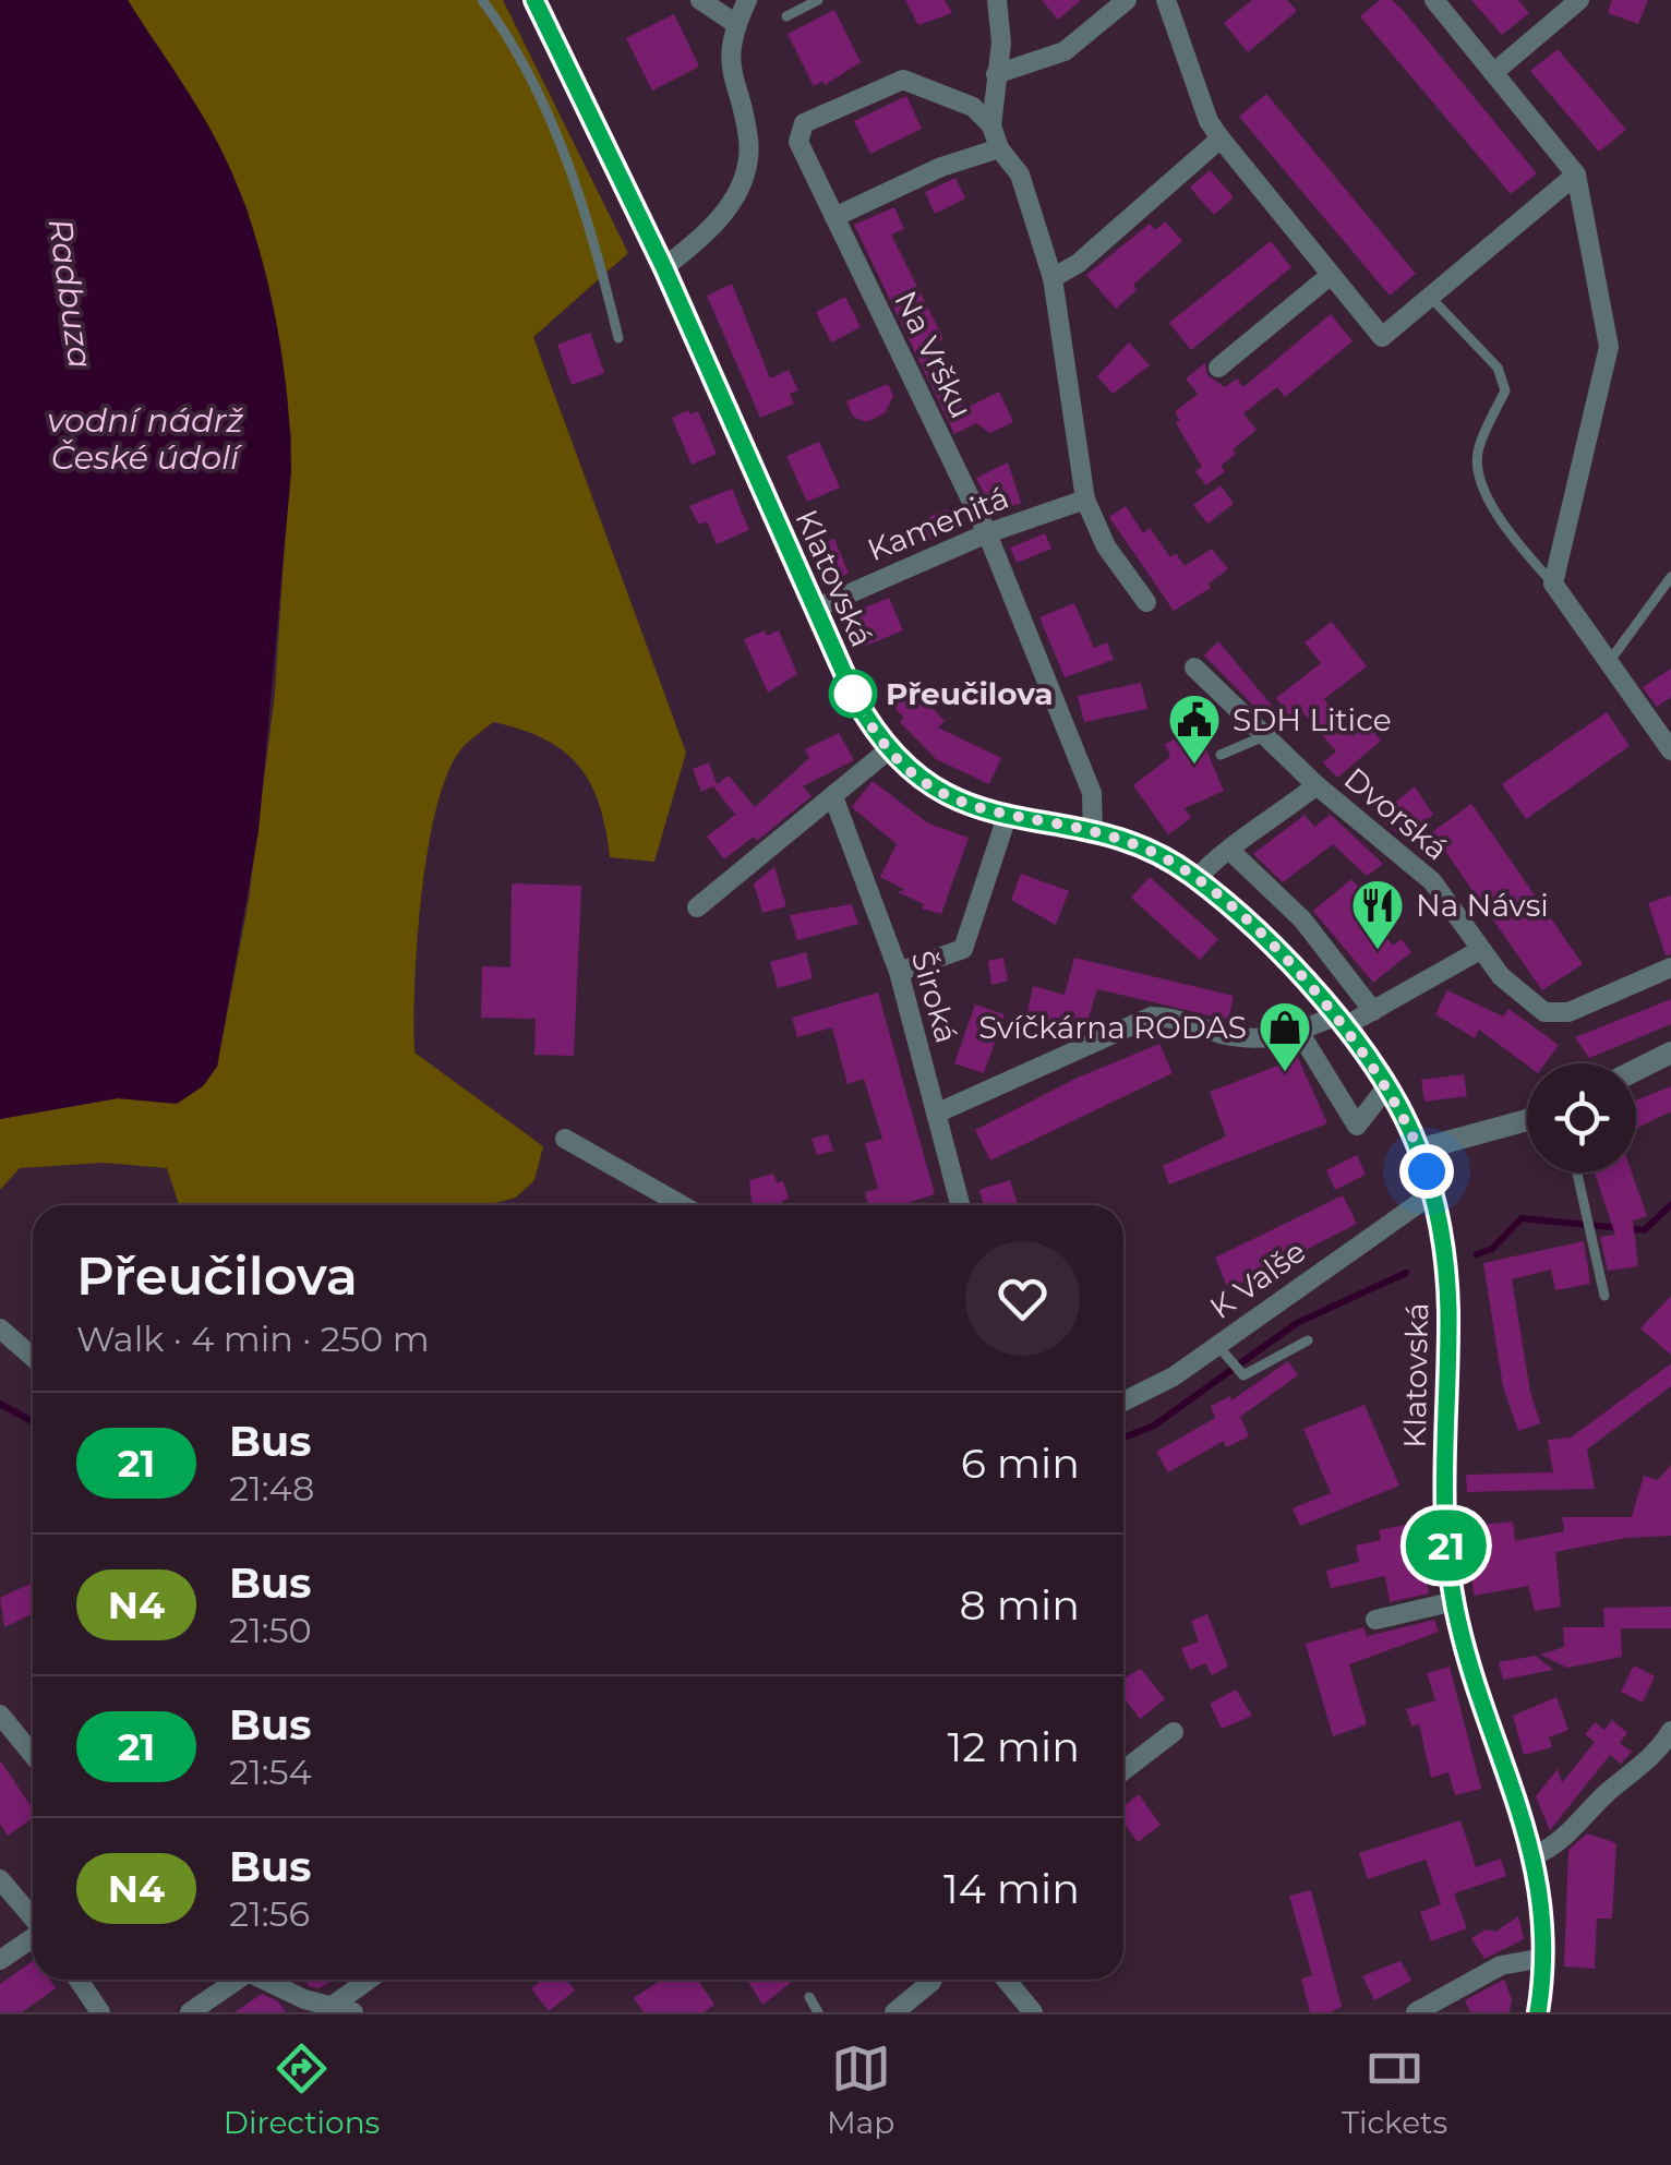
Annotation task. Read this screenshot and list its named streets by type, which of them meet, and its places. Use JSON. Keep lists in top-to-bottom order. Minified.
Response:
{"streets":{"main road":["Klatovská"],"street":["Na Vršku","Kamenitá","Dvorská","Široká","K Valše"]},"crossings":[["Na Vršku","Kamenitá"],["Na Vršku","Klatovská"],["Kamenitá","Klatovská"],["Klatovská","K Valše"]],"water":["Radbuza","vodní nádrž České údolí"],"places":{"other":["Přeučilova"],"public building":["SDH Litice"],"restaurant":["Na Návsi"],"shop":["Svíčkárna RODAS"]},"lines":["bus line 21"],"page":{"on_map":"21","heading":["Přeučilova","Walk · 4 min · 250 m"],"list":[{"mark":"21","name":"Bus","note":"21:48","value":"6 min"},{"mark":"N4","name":"Bus","note":"21:50","value":"8 min"},{"mark":"21","name":"Bus","note":"21:54","value":"12 min"},{"mark":"N4","name":"Bus","note":"21:56","value":"14 min"}],"tabs":["Directions","Map","Tickets"]}}
